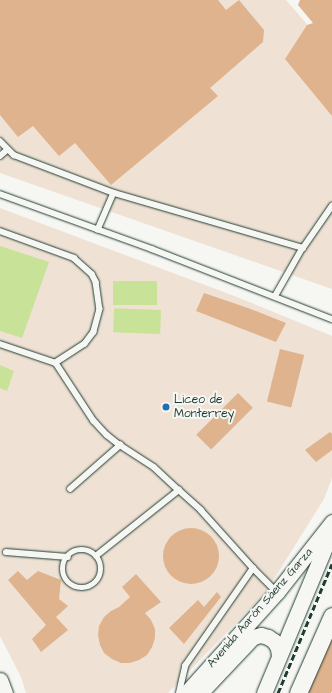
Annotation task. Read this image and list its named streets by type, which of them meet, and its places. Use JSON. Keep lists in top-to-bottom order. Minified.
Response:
{"streets":{"main road":["Avenida Aarón Sáenz Garza"]},"places":["Liceo de Monterrey"]}
